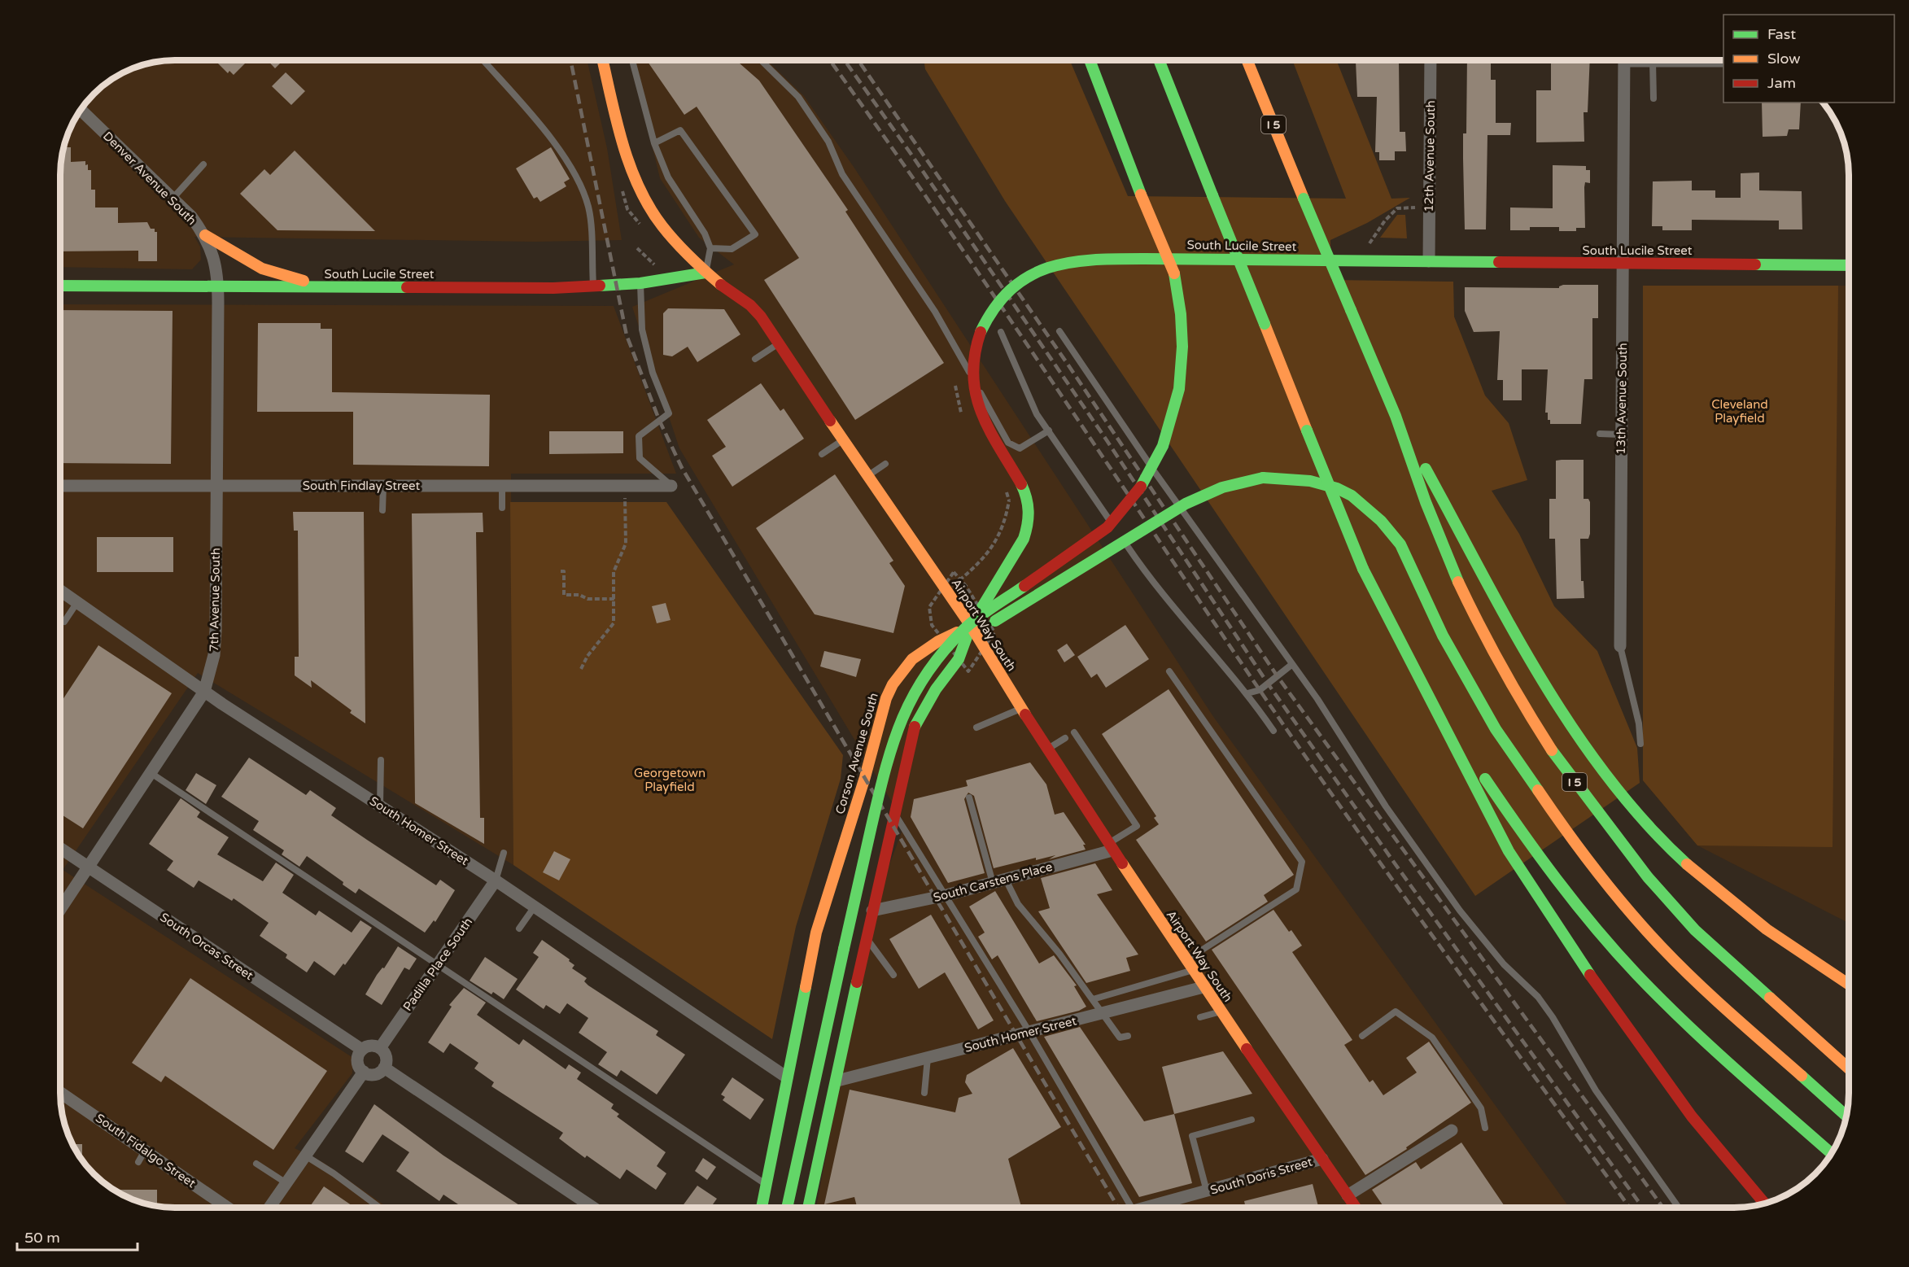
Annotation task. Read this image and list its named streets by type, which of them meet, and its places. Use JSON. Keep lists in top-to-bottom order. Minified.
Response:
{"streets":{"main road":["I 5","South Lucile Street","Airport Way South","Corson Avenue South"],"street":["12th Avenue South","Denver Avenue South","13th Avenue South","South Findlay Street","7th Avenue South","South Homer Street","South Carstens Place","South Orcas Street","Padilla Place South","South Fidalgo Street","South Doris Street"]},"crossings":[["12th Avenue South","South Lucile Street"],["Denver Avenue South","South Lucile Street"],["Denver Avenue South","7th Avenue South"],["South Lucile Street","13th Avenue South"],["South Lucile Street","7th Avenue South"],["South Lucile Street","Airport Way South"],["South Lucile Street","Corson Avenue South"],["South Findlay Street","7th Avenue South"],["7th Avenue South","South Homer Street"],["7th Avenue South","South Orcas Street"],["Airport Way South","Corson Avenue South"],["Airport Way South","South Homer Street"],["Airport Way South","South Carstens Place"],["Airport Way South","South Doris Street"],["Corson Avenue South","South Homer Street"],["South Homer Street","Padilla Place South"],["South Orcas Street","Padilla Place South"]],"parks":["Cleveland Playfield","Georgetown Playfield"],"legend":["Fast","Slow","Jam"],"scale_bar":"50 m"}
